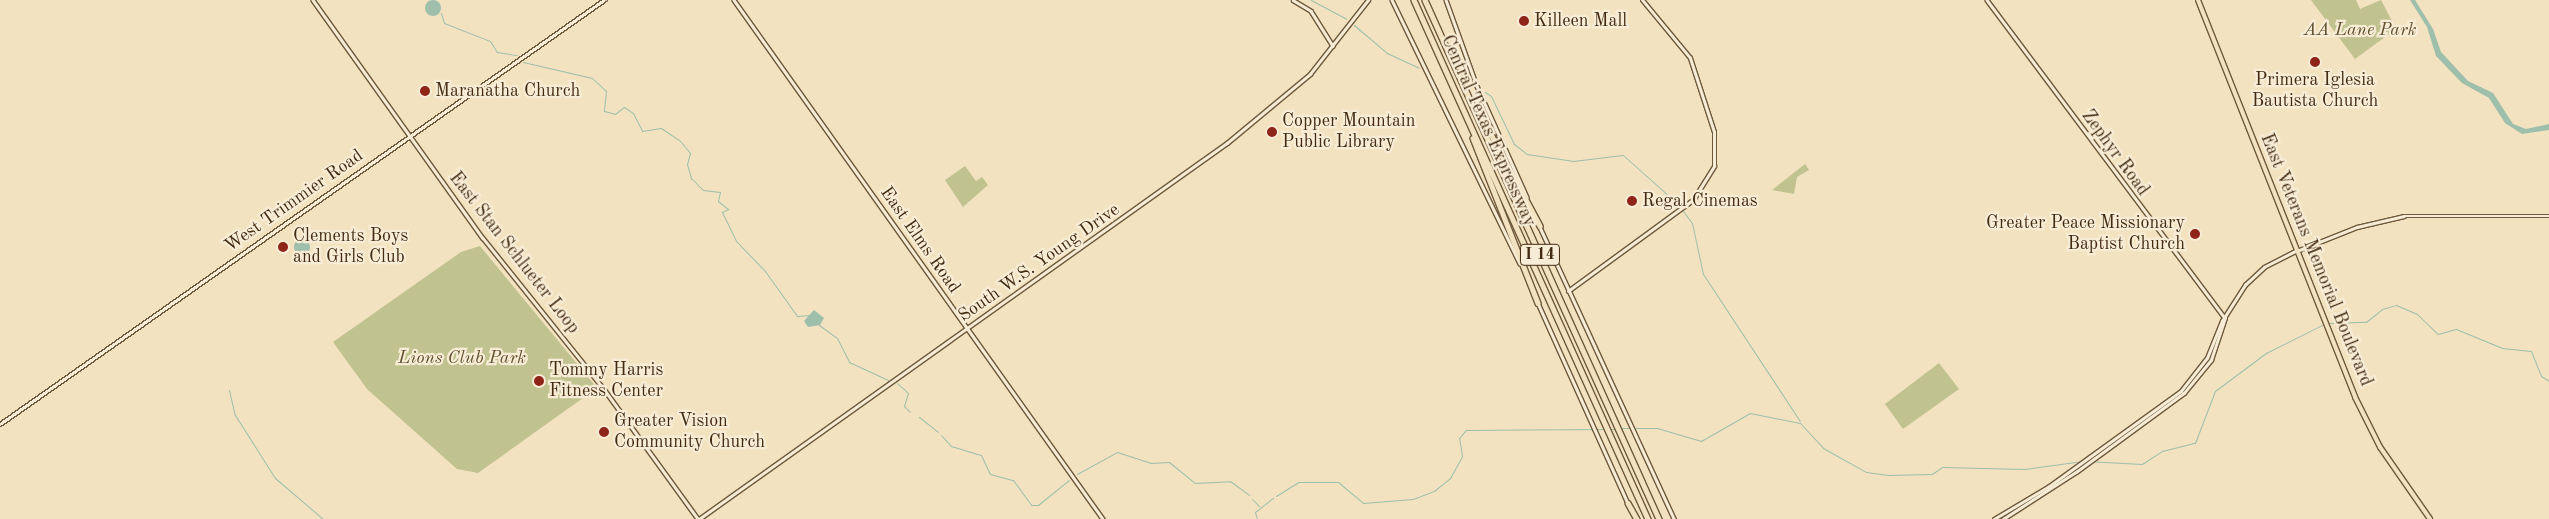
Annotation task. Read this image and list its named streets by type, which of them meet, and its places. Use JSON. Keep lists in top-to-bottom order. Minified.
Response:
{"streets":{"highway":["Central Texas Expressway","I 14"],"main road":["Zephyr Road","West Trimmier Road","East Elms Road","East Stan Schlueter Loop","East Veterans Memorial Boulevard","South W.S. Young Drive"]},"crossings":[["West Trimmier Road","East Stan Schlueter Loop"],["East Elms Road","South W.S. Young Drive"],["East Stan Schlueter Loop","South W.S. Young Drive"]],"parks":["AA Lane Park","Lions Club Park"],"places":["Killeen Mall","Primera Iglesia Bautista Church","Maranatha Church","Copper Mountain Public Library","Regal Cinemas","Greater Peace Missionary Baptist Church","Clements Boys and Girls Club","Tommy Harris Fitness Center","Greater Vision Community Church"]}
